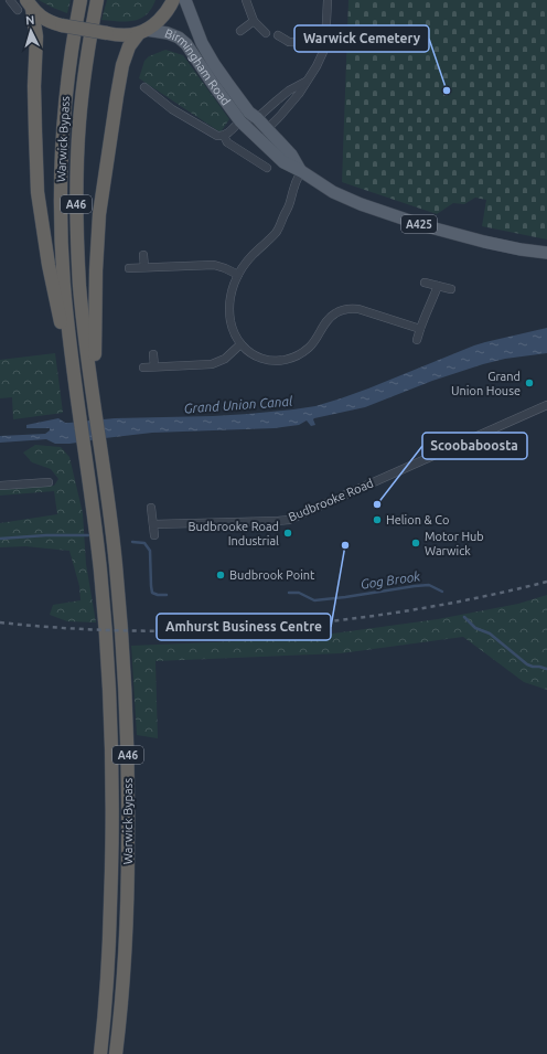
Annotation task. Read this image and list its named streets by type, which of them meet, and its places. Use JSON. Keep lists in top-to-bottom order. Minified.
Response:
{"streets":{"highway":["Warwick Bypass","A46"],"main road":["Birmingham Road","A425"],"street":["Budbrooke Road"]},"water":["Grand Union Canal","Gog Brook"],"places":["Warwick Cemetery","Grand Union House","Scoobaboosta","Helion & Co","Budbrooke Road Industrial","Motor Hub Warwick","Amhurst Business Centre","Budbrook Point"],"north":"top"}
